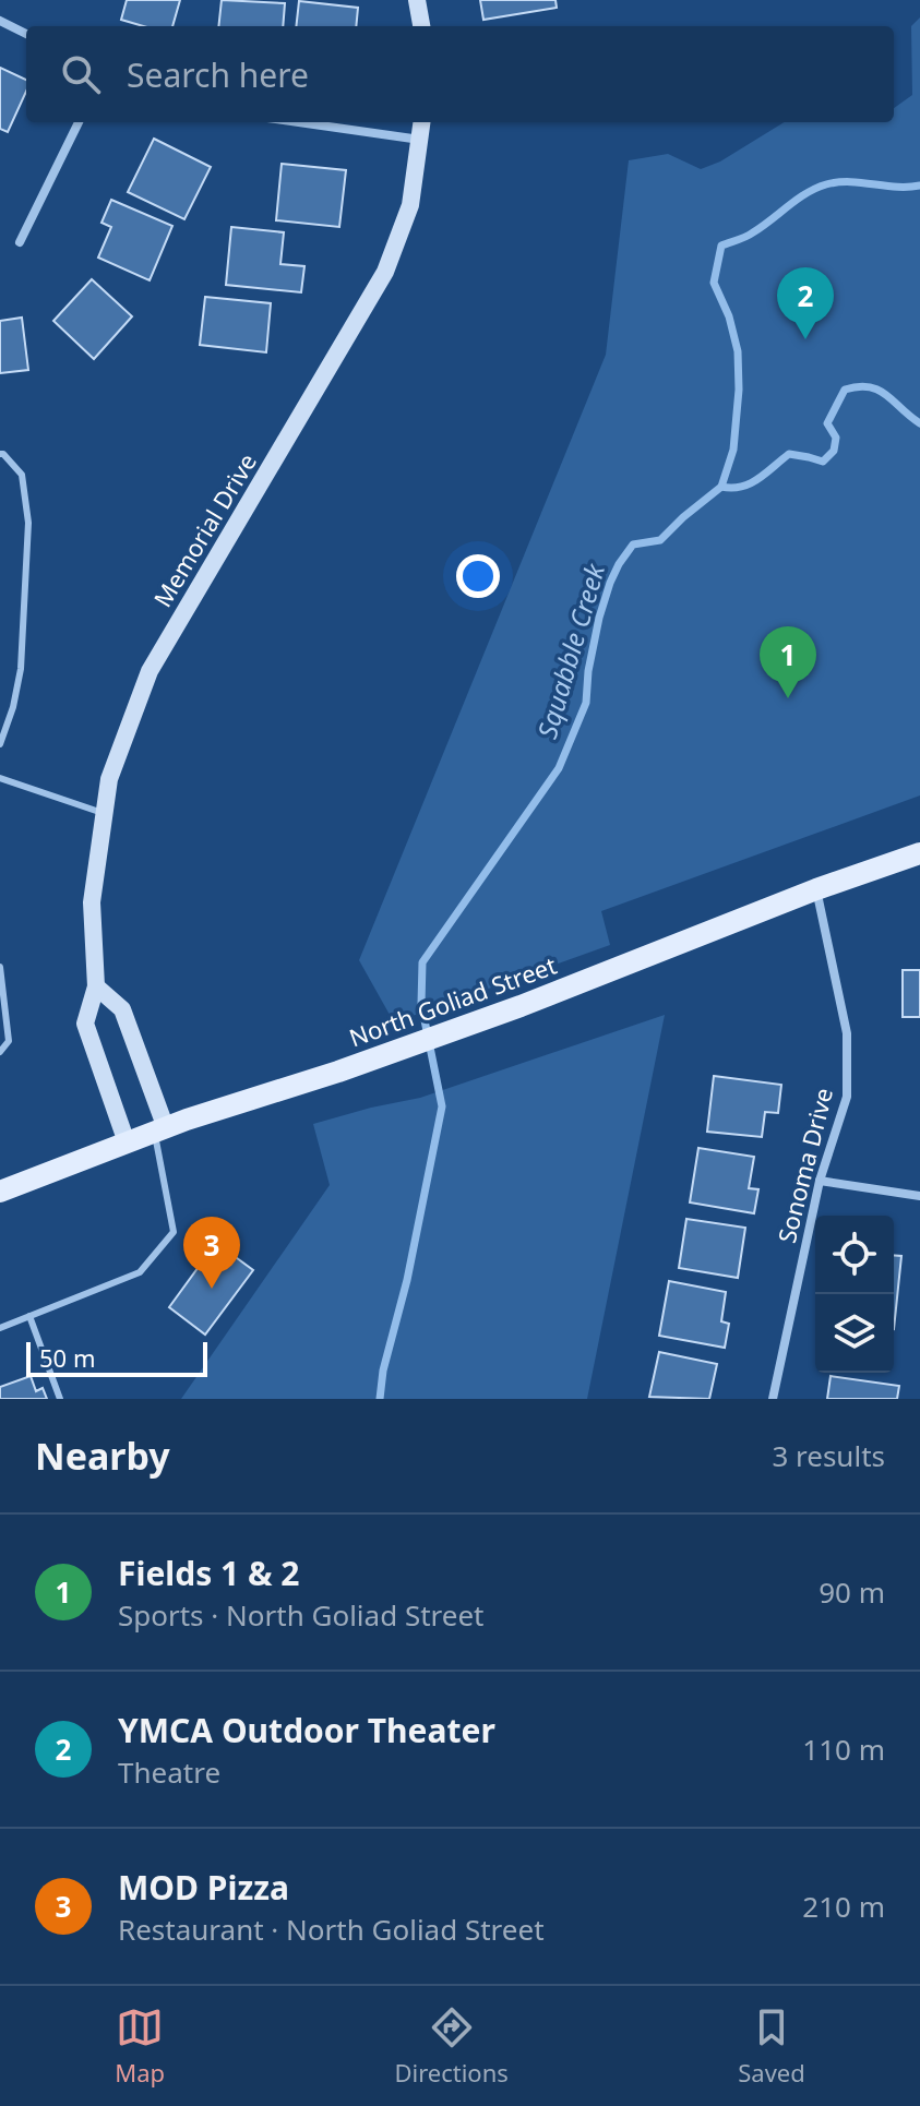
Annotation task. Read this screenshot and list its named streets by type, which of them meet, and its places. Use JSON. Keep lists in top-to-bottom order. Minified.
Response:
{"streets":{"main road":["North Goliad Street"],"street":["Memorial Drive","Sonoma Drive"]},"crossings":[["Memorial Drive","North Goliad Street"],["North Goliad Street","Sonoma Drive"]],"water":["Squabble Creek"],"scale_bar":"50 m","page":{"search":"Search here","pins":["2","1","3"],"scale":"50 m","heading":["Nearby","3 results"],"list":[{"mark":"1","name":"Fields 1 & 2","note":"Sports · North Goliad Street","value":"90 m"},{"mark":"2","name":"YMCA Outdoor Theater","note":"Theatre","value":"110 m"},{"mark":"3","name":"MOD Pizza","note":"Restaurant · North Goliad Street","value":"210 m"}],"nav":["Map","Directions","Saved"]}}
